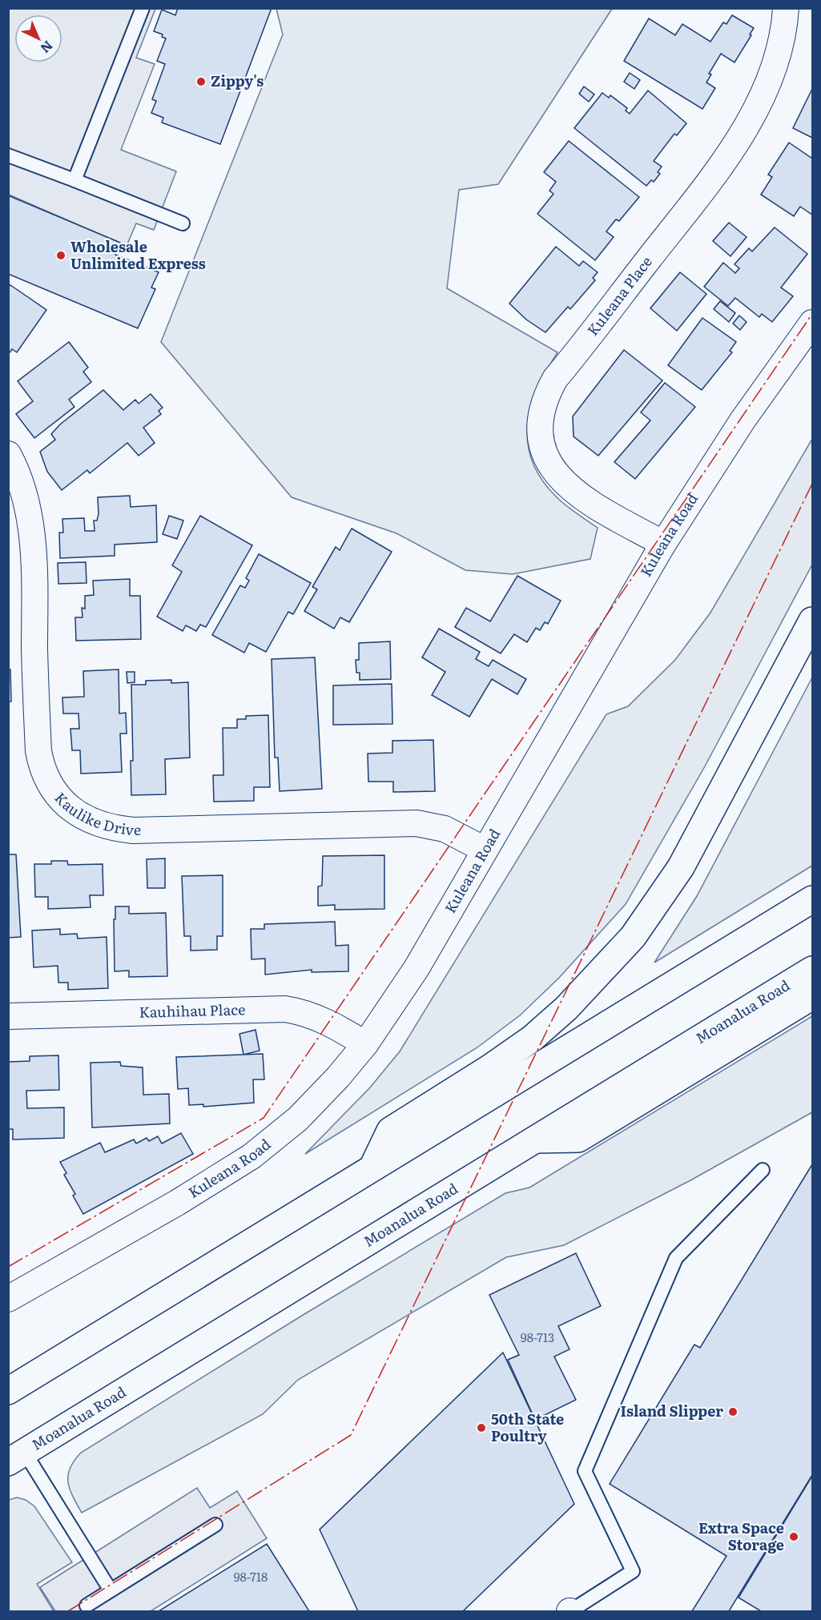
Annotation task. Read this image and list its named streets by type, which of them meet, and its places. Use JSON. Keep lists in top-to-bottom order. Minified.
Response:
{"streets":{"main road":["Moanalua Road"],"street":["Kuleana Place","Kuleana Road","Kaulike Drive","Kauhihau Place"]},"crossings":[["Kuleana Place","Kuleana Road"],["Kuleana Road","Kaulike Drive"],["Kuleana Road","Kauhihau Place"]],"places":["Zippy's","Wholesale Unlimited Express","Island Slipper","50th State Poultry","Extra Space Storage"],"house_numbers":["98-713","98-718"],"north":"bottom right"}
